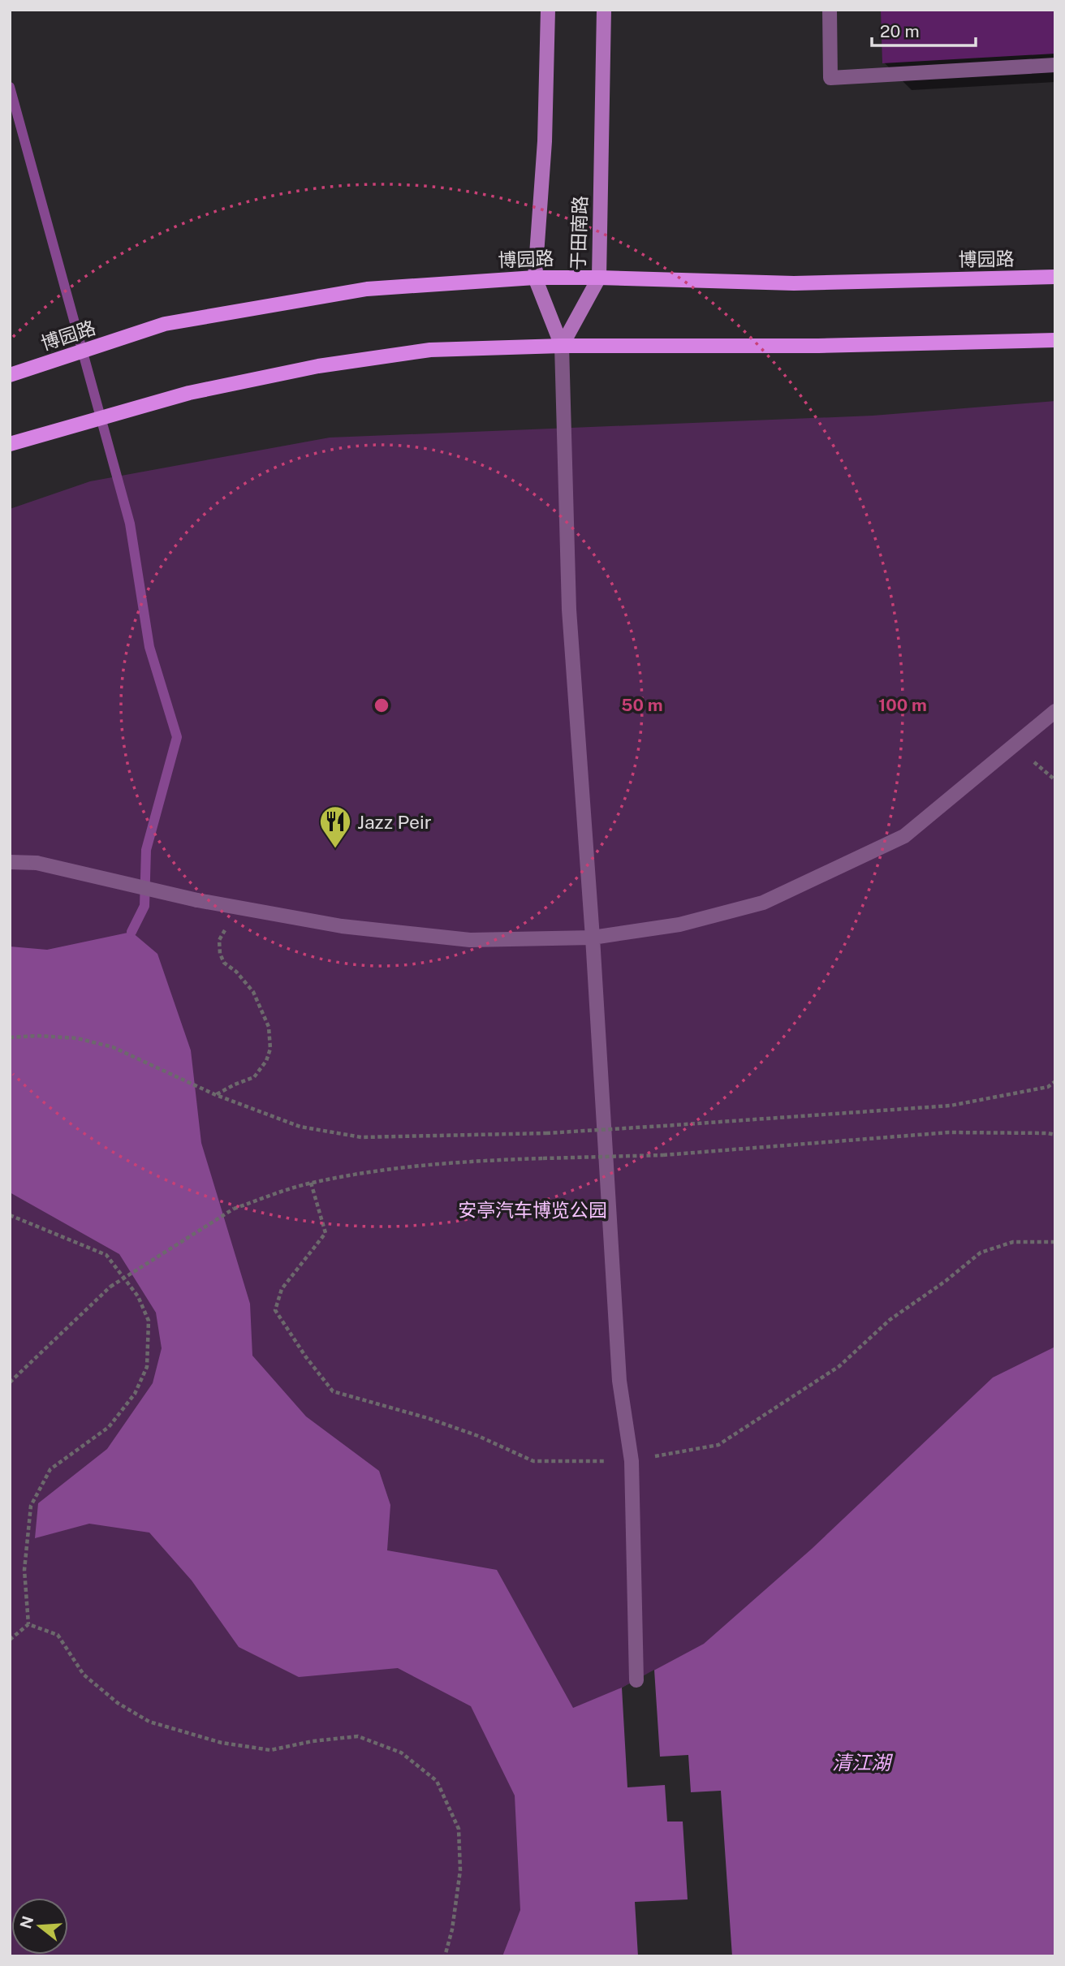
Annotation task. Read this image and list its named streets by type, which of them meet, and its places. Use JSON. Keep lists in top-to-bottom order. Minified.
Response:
{"streets":{"main road":["博园路"],"street":["于田南路"]},"crossings":[["于田南路","博园路"]],"water":["清江湖"],"parks":["安亭汽车博览公园"],"places":{"restaurant":["Jazz Peir"]},"scale_bar":"20 m","north":"left","rings":["50 m","100 m"]}
